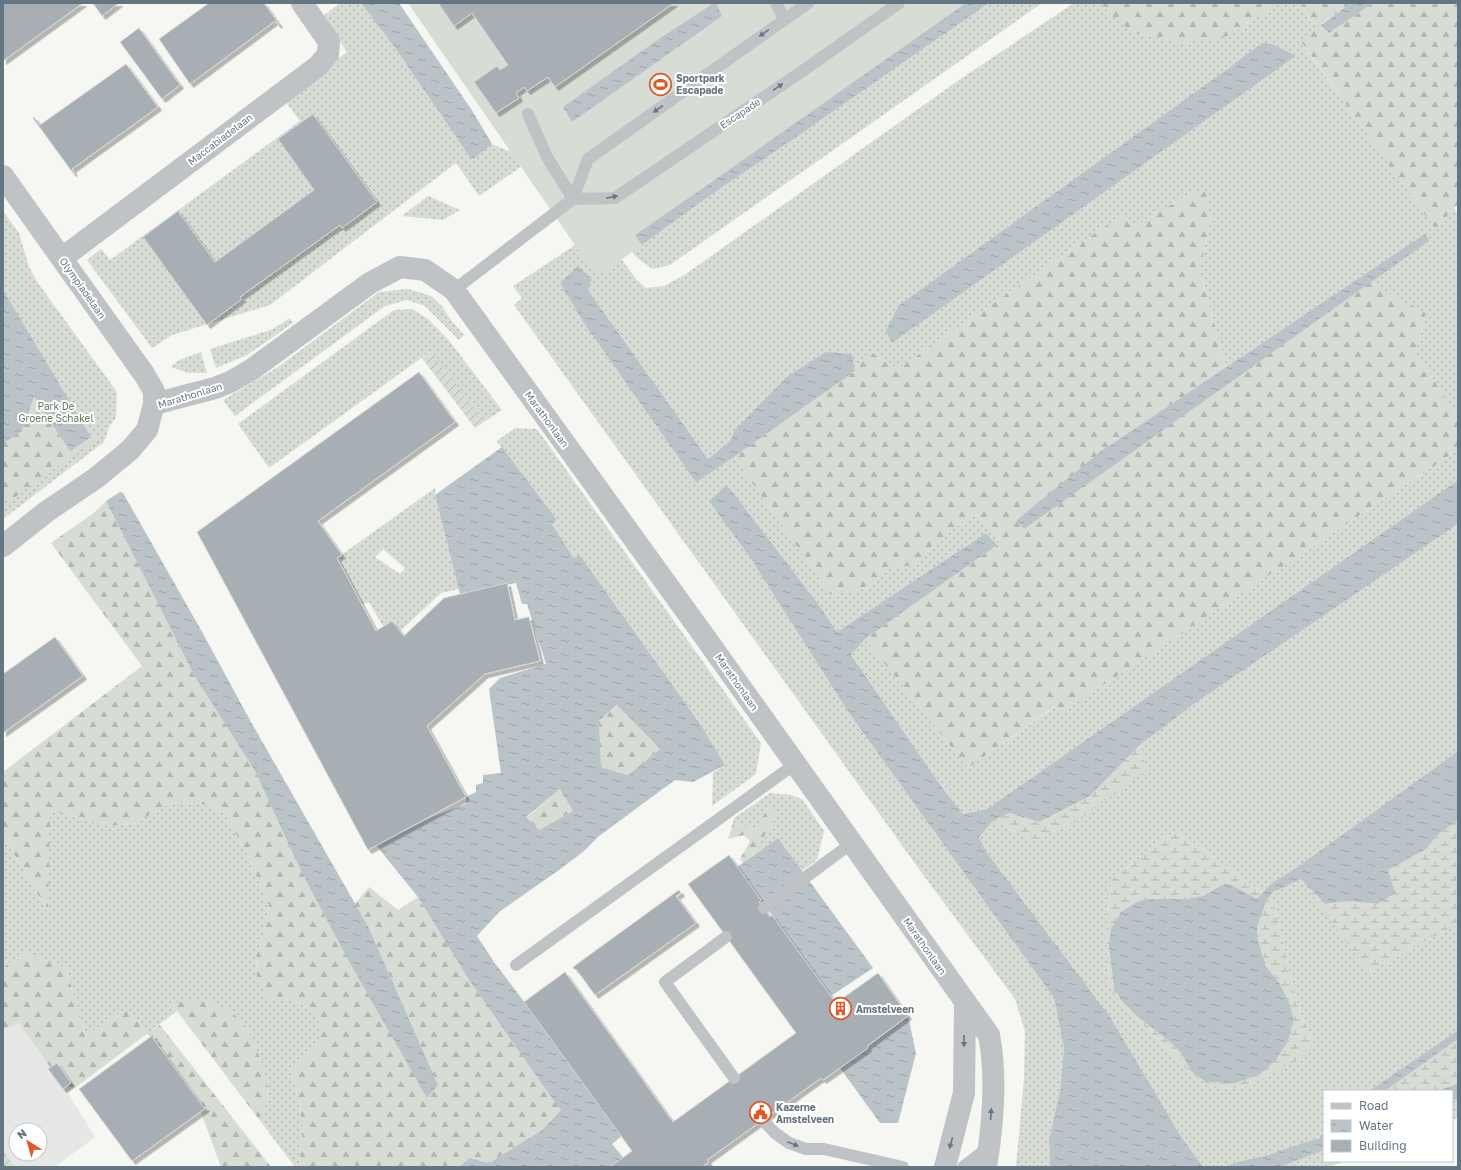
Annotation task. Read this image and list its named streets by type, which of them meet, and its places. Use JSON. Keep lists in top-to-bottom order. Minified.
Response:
{"streets":{"street":["Maccabiadelaan","Olympiadelaan","Marathonlaan"],"lane":["Escapade"]},"crossings":[["Maccabiadelaan","Olympiadelaan"],["Olympiadelaan","Marathonlaan"]],"parks":["Park De Groene Schakel"],"places":{"sports":["Sportpark Escapade"],"building":["Amstelveen"],"public building":["Kazerne Amstelveen"]},"legend":["Road","Water","Building"],"north":"top left"}
